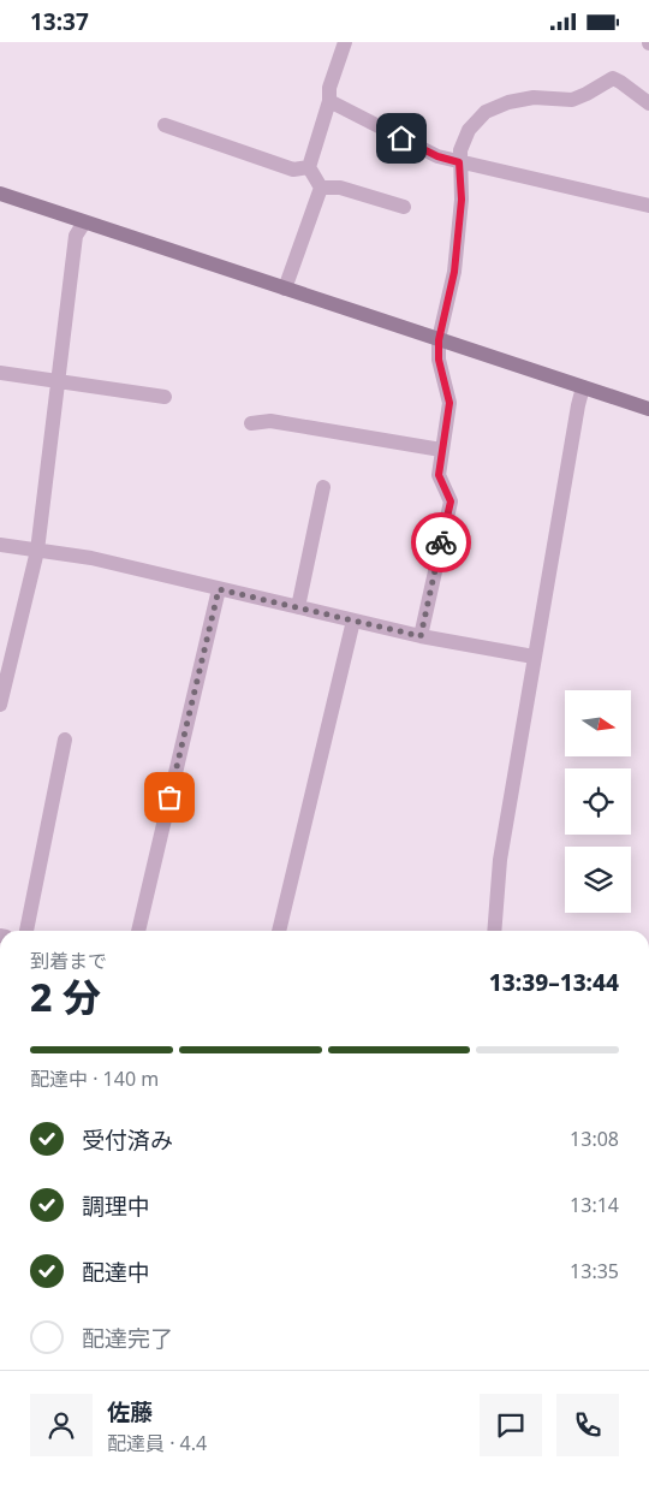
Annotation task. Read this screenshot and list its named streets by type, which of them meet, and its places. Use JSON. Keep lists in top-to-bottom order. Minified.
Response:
{"north":"right","page":{"status":"13:37","heading":["2 分","到着まで","13:39–13:44"],"panel":["佐藤","配達員 · 4.4"],"bar":"配達中 · 140 m","list":[["受付済み","13:08"],["調理中","13:14"],["配達中","13:35"],"配達完了"]}}
